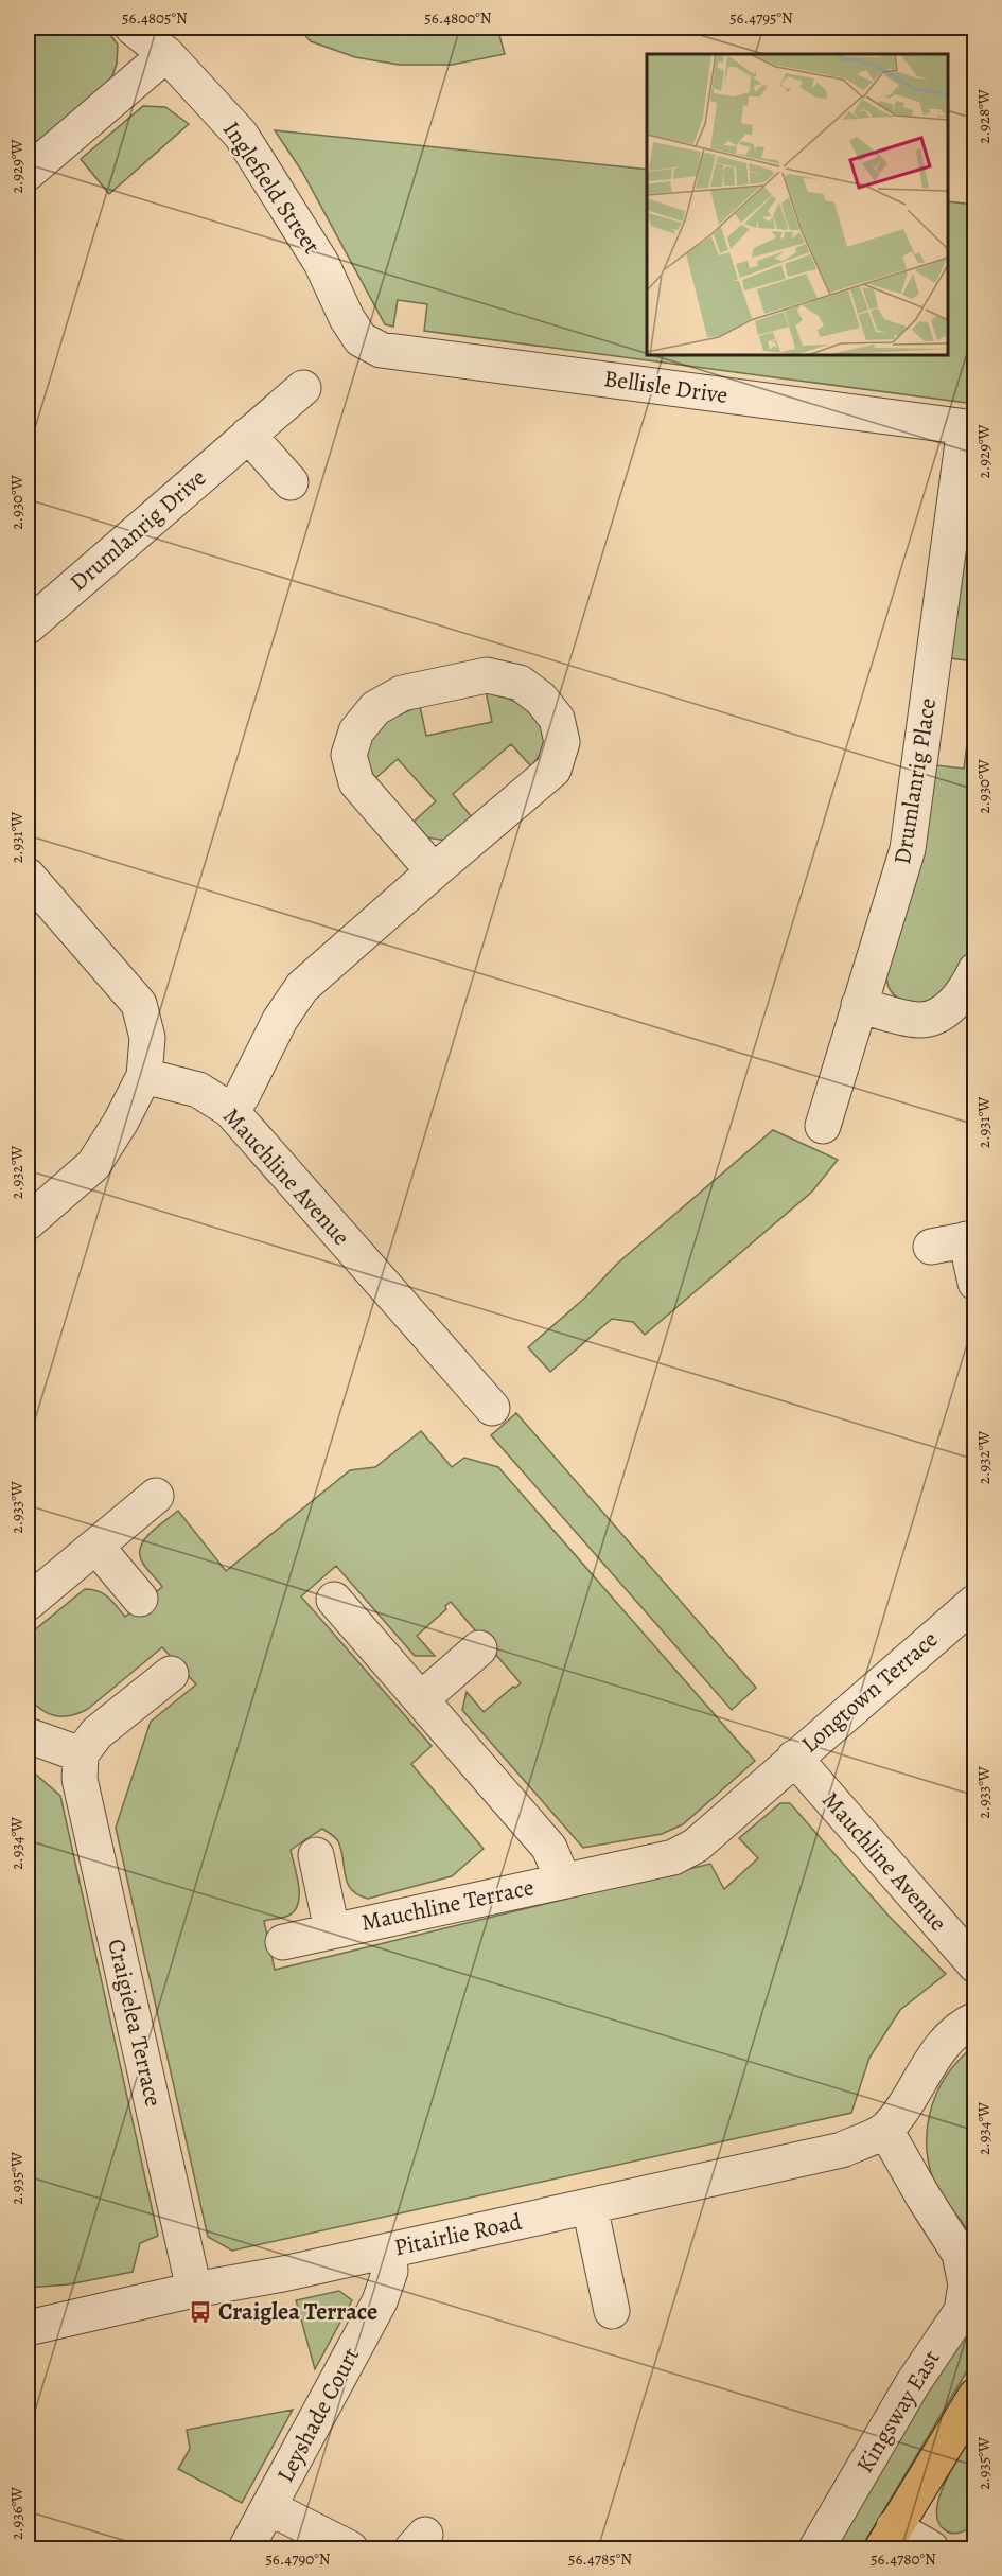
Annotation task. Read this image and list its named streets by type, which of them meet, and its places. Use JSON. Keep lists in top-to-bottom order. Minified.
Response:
{"streets":{"street":["Inglefield Street","Bellisle Drive","Drumlanrig Drive","Drumlanrig Place","Mauchline Avenue","Longtown Terrace","Mauchline Terrace","Craigielea Terrace","Pitairlie Road","Kingsway East","Leyshade Court"]},"crossings":[["Inglefield Street","Bellisle Drive"],["Bellisle Drive","Drumlanrig Place"],["Mauchline Avenue","Longtown Terrace"],["Mauchline Avenue","Mauchline Terrace"],["Longtown Terrace","Mauchline Terrace"],["Craigielea Terrace","Pitairlie Road"],["Pitairlie Road","Kingsway East"],["Pitairlie Road","Leyshade Court"]],"places":{"bus stop":["Craiglea Terrace"]},"coordinates":["56.4805°N","56.4800°N","56.4795°N","2.928°W","2.929°W","2.930°W","2.931°W","2.932°W","2.933°W","2.934°W","2.935°W","2.936°W","56.4790°N","56.4785°N","56.4780°N"]}
